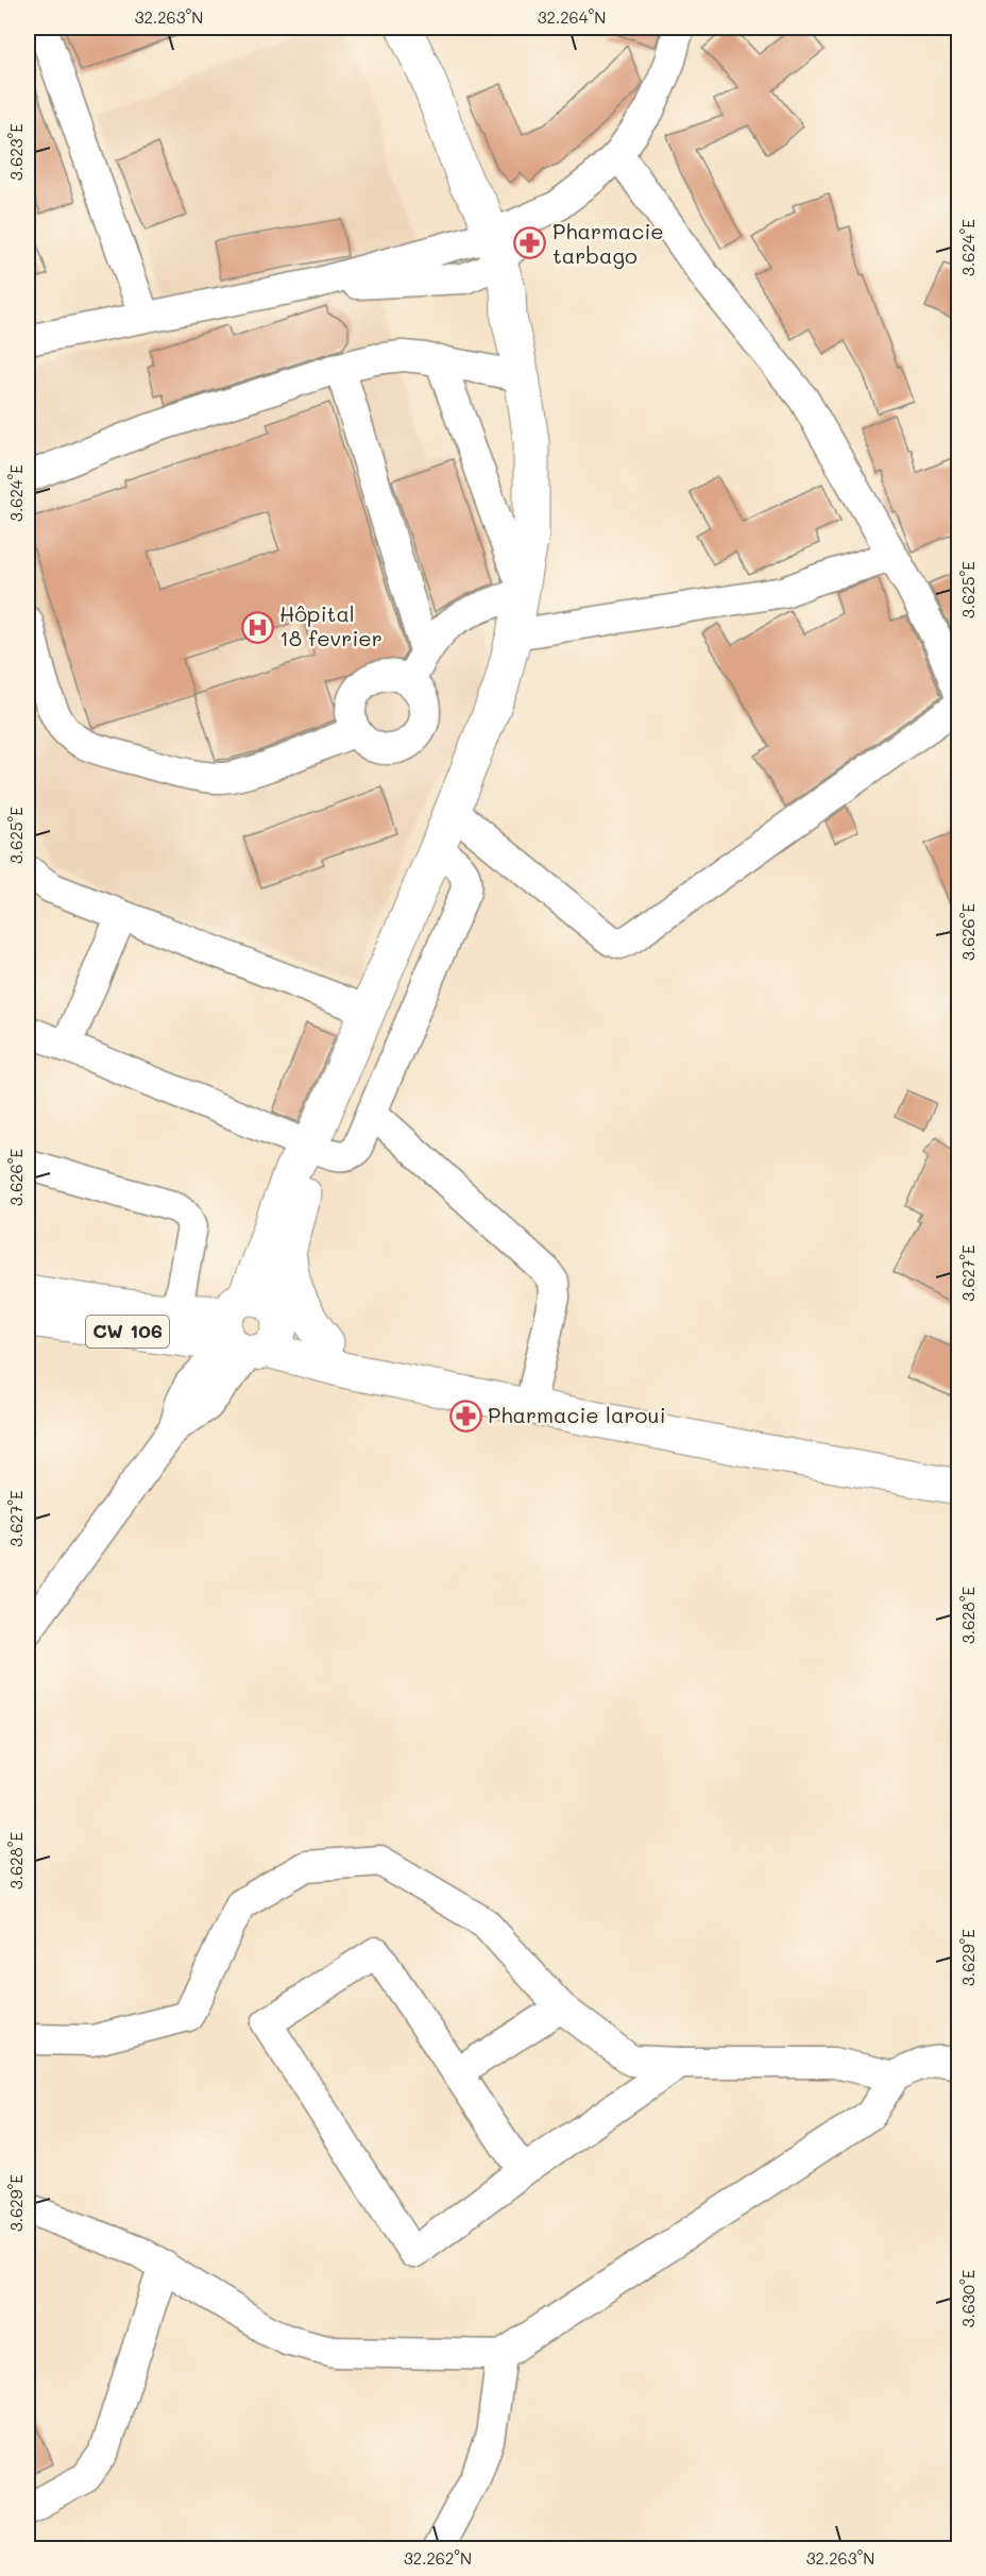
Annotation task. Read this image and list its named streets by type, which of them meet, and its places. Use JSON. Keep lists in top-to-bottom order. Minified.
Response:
{"streets":{"main road":["CW 106"]},"places":{"pharmacy":["Pharmacie tarbago","Pharmacie laroui"],"hospital":["Hôpital 18 fevrier"]},"coordinates":["32.263°N","32.264°N","3.623°E","3.624°E","3.625°E","3.626°E","3.627°E","3.628°E","3.629°E","3.630°E","32.262°N"]}
